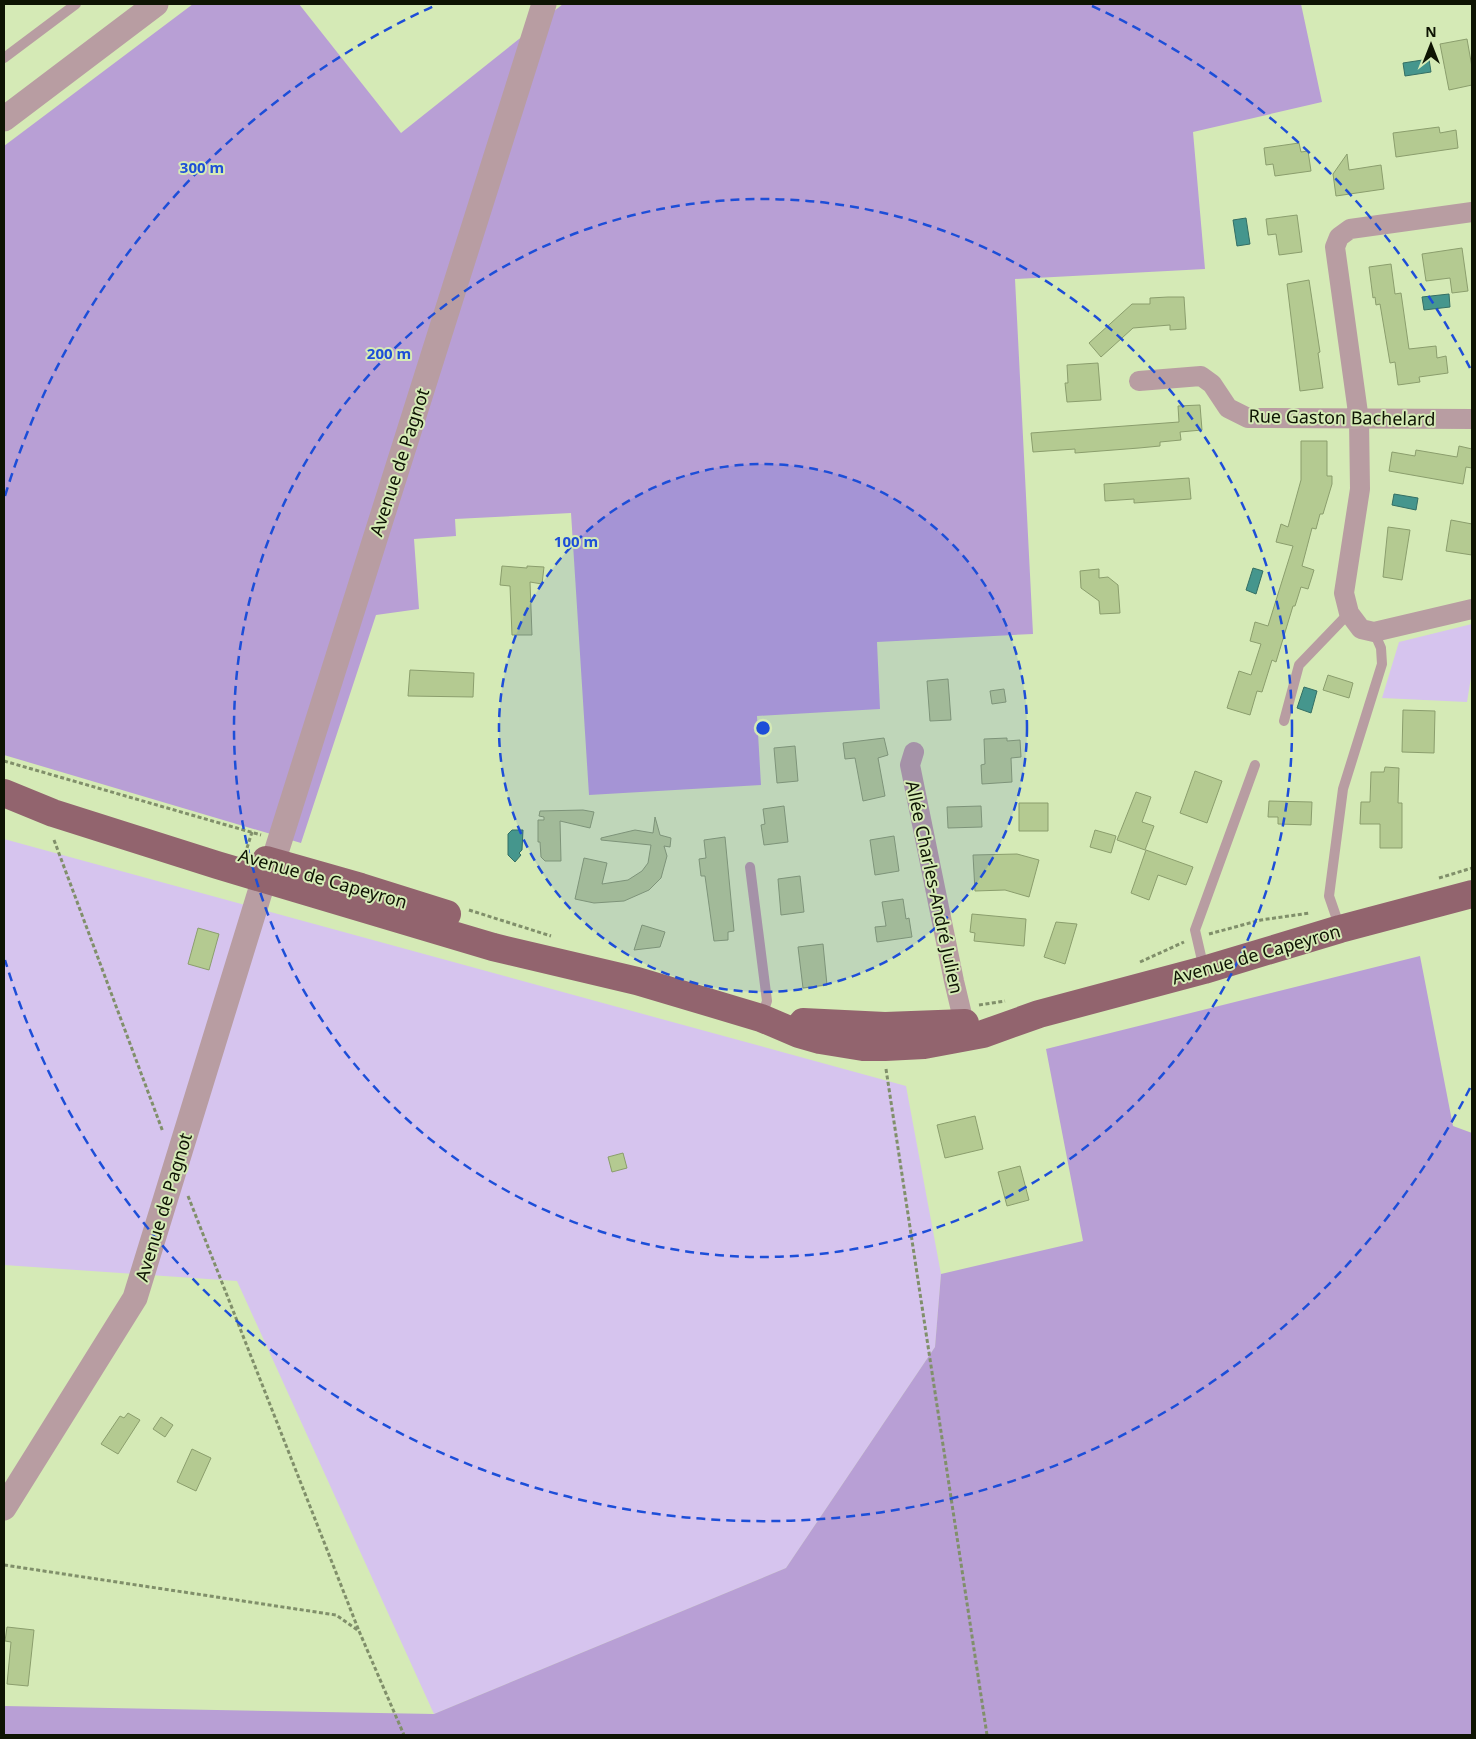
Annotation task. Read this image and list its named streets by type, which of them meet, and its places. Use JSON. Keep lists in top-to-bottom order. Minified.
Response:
{"streets":{"main road":["Avenue de Capeyron"],"street":["Rue Gaston Bachelard","Avenue de Pagnot","Allée Charles-André Julien"]},"crossings":[["Avenue de Pagnot","Avenue de Capeyron"],["Avenue de Capeyron","Allée Charles-André Julien"]],"north":"top","rings":["300 m","200 m","100 m"]}
